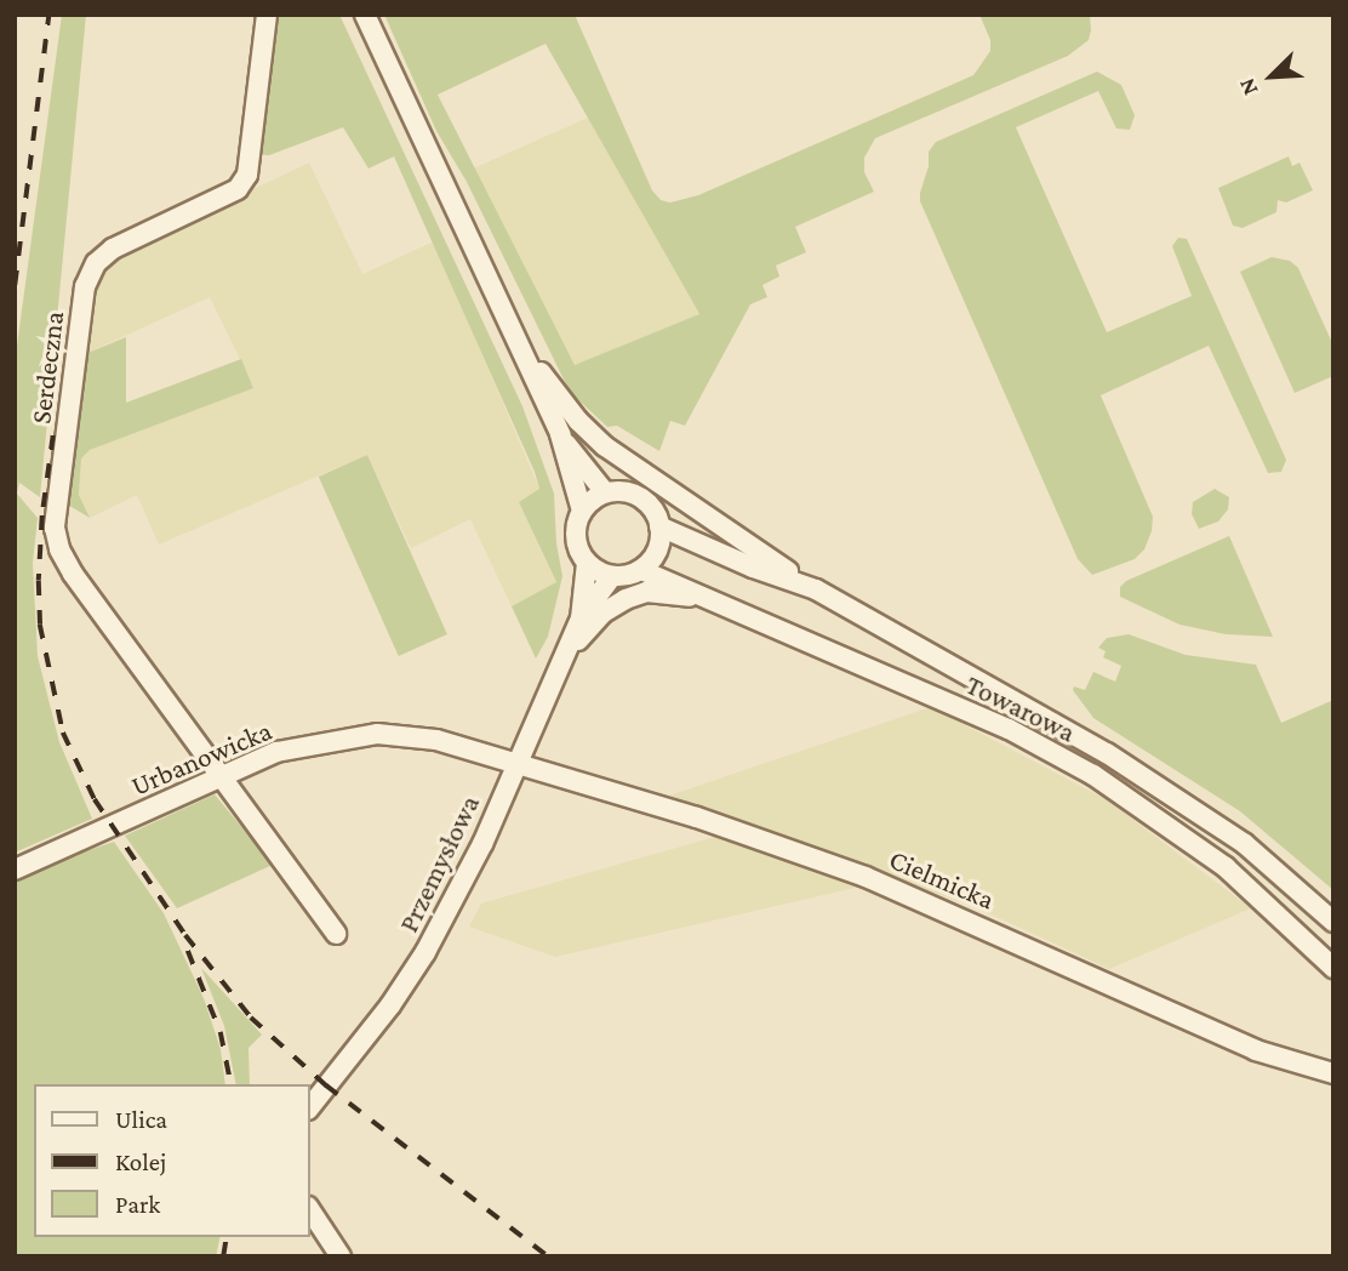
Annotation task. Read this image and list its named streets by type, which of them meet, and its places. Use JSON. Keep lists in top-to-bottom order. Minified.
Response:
{"streets":{"street":["Serdeczna","Towarowa","Urbanowicka","Przemysłowa","Cielmicka"]},"crossings":[["Serdeczna","Urbanowicka"],["Towarowa","Przemysłowa"],["Urbanowicka","Przemysłowa"],["Urbanowicka","Cielmicka"],["Przemysłowa","Cielmicka"]],"legend":["Ulica","Kolej","Park"],"north":"bottom left"}
